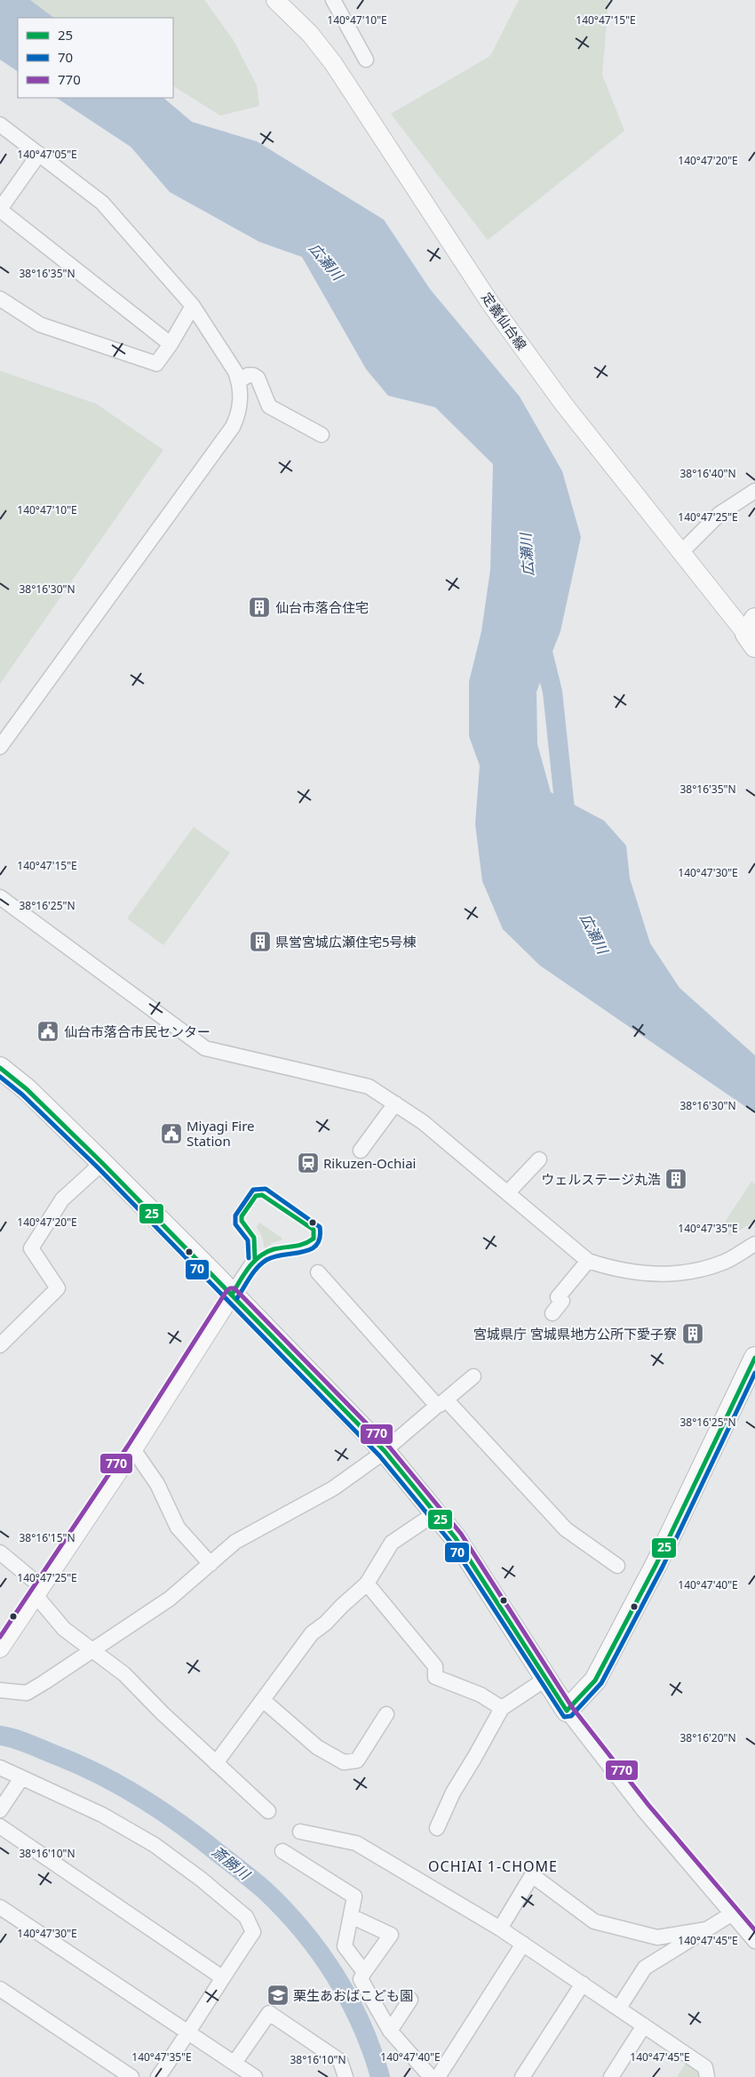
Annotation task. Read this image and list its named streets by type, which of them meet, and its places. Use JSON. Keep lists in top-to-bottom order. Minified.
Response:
{"streets":{"main road":["定義仙台線"]},"districts":["OCHIAI 1-CHOME"],"water":["広瀬川","斎勝川"],"places":{"building":["仙台市落合住宅","県営宮城広瀬住宅5号棟","ウェルステージ丸浩","宮城県庁 宮城県地方公所下愛子寮"],"public building":["仙台市落合市民センター","Miyagi Fire Station"],"station":["Rikuzen-Ochiai"],"school or university":["栗生あおばこども園"]},"lines":["transit line 25","transit line 70","transit line 770"],"legend":["25","70","770"],"coordinates":["140°47'10\"E","140°47'15\"E","140°47'05\"E","140°47'20\"E","38°16'35\"N","38°16'40\"N","140°47'25\"E","38°16'30\"N","140°47'30\"E","38°16'25\"N","140°47'35\"E","38°16'15\"N","140°47'40\"E","38°16'20\"N","38°16'10\"N","140°47'45\"E"]}
